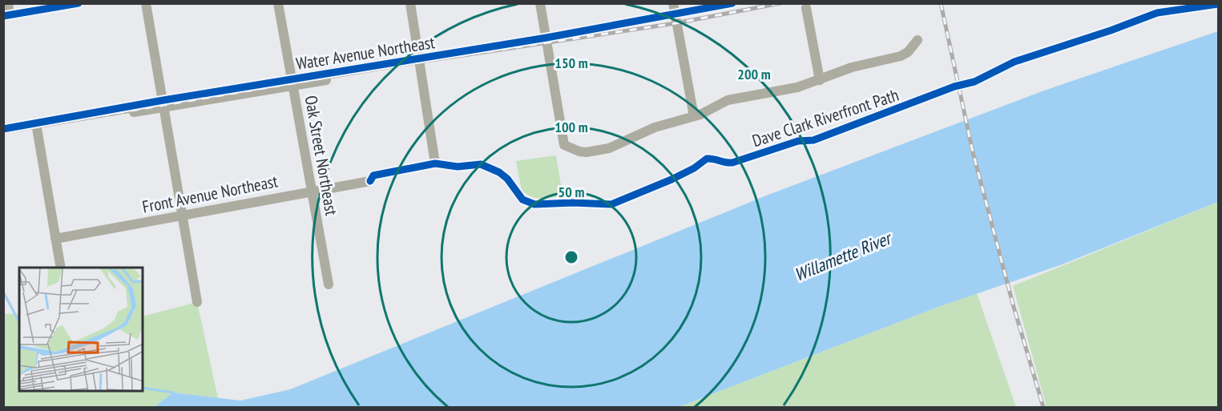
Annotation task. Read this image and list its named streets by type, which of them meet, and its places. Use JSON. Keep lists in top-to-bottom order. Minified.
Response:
{"streets":{"street":["Water Avenue Northeast","Oak Street Northeast","Front Avenue Northeast"],"cycle path":["Dave Clark Riverfront Path"]},"crossings":[["Water Avenue Northeast","Oak Street Northeast"],["Oak Street Northeast","Front Avenue Northeast"]],"water":["Willamette River"],"rings":["150 m","200 m","100 m","50 m"]}
